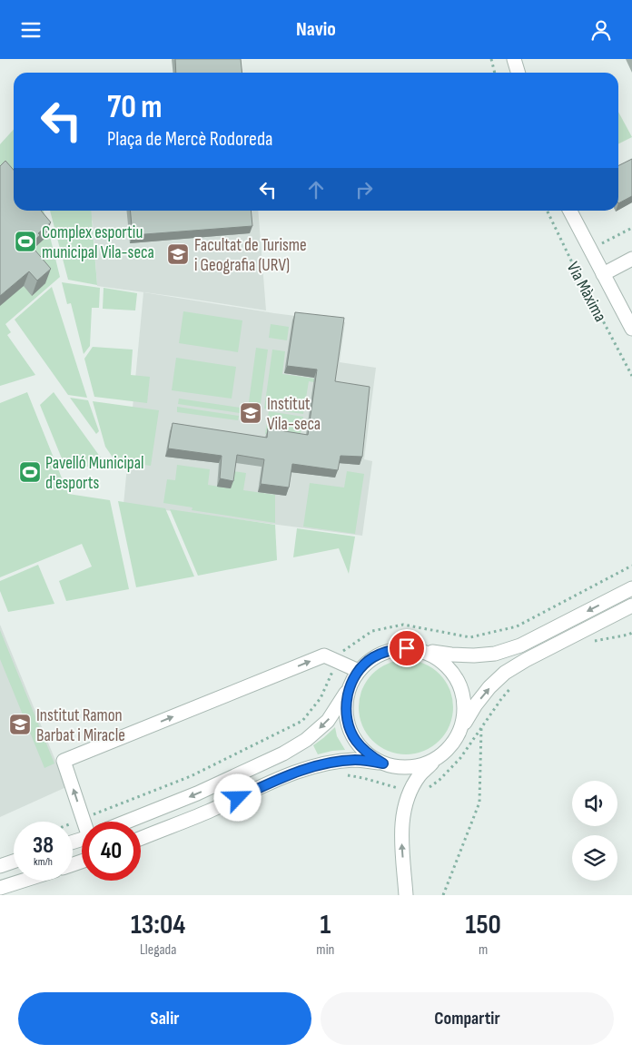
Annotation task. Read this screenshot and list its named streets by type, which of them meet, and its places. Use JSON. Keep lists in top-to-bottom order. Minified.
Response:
{"streets":{"street":["Via Màxima"]},"places":{"sports":["Complex esportiu municipal Vila-seca","Pavelló Municipal d'esports"],"school or university":["Facultat de Turisme i Geografia (URV)","Institut Vila-seca","Institut Ramon Barbat i Miracle"]},"page":{"header":"Navio","turn":["70 m","Plaça de Mercè Rodoreda"],"speed":"38 km/h","limit":"40","eta":["13:04","Llegada","1","min","150","m"],"buttons":["Salir","Compartir"]}}
